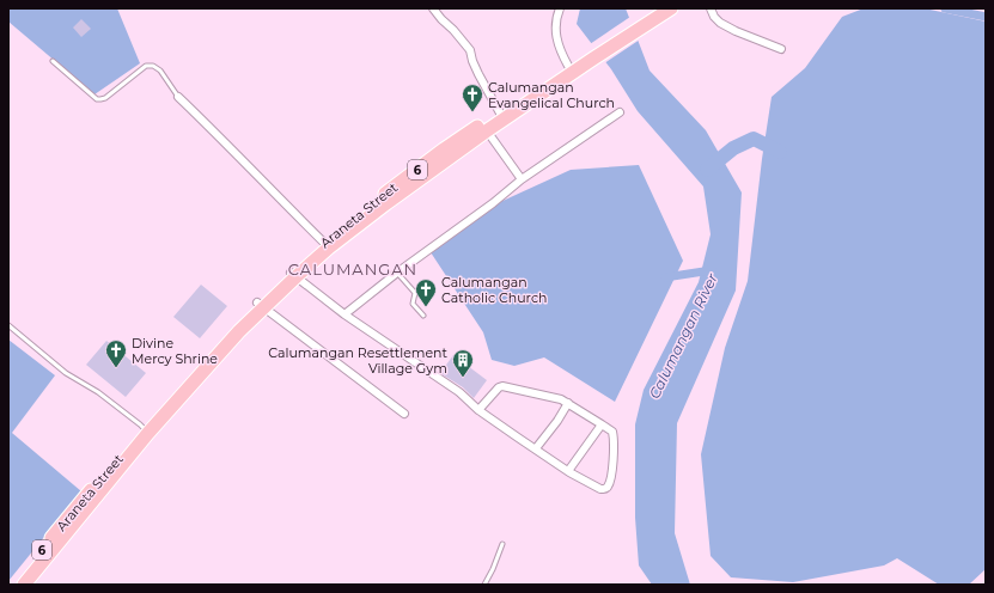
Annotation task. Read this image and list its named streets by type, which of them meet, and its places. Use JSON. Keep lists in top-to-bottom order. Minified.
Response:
{"streets":{"highway":["6","Araneta Street"]},"districts":["CALUMANGAN"],"water":["Calumangan River"],"places":{"church":["Calumangan Evangelical Church","Calumangan Catholic Church","Divine Mercy Shrine"],"building":["Calumangan Resettlement Village Gym"]}}
